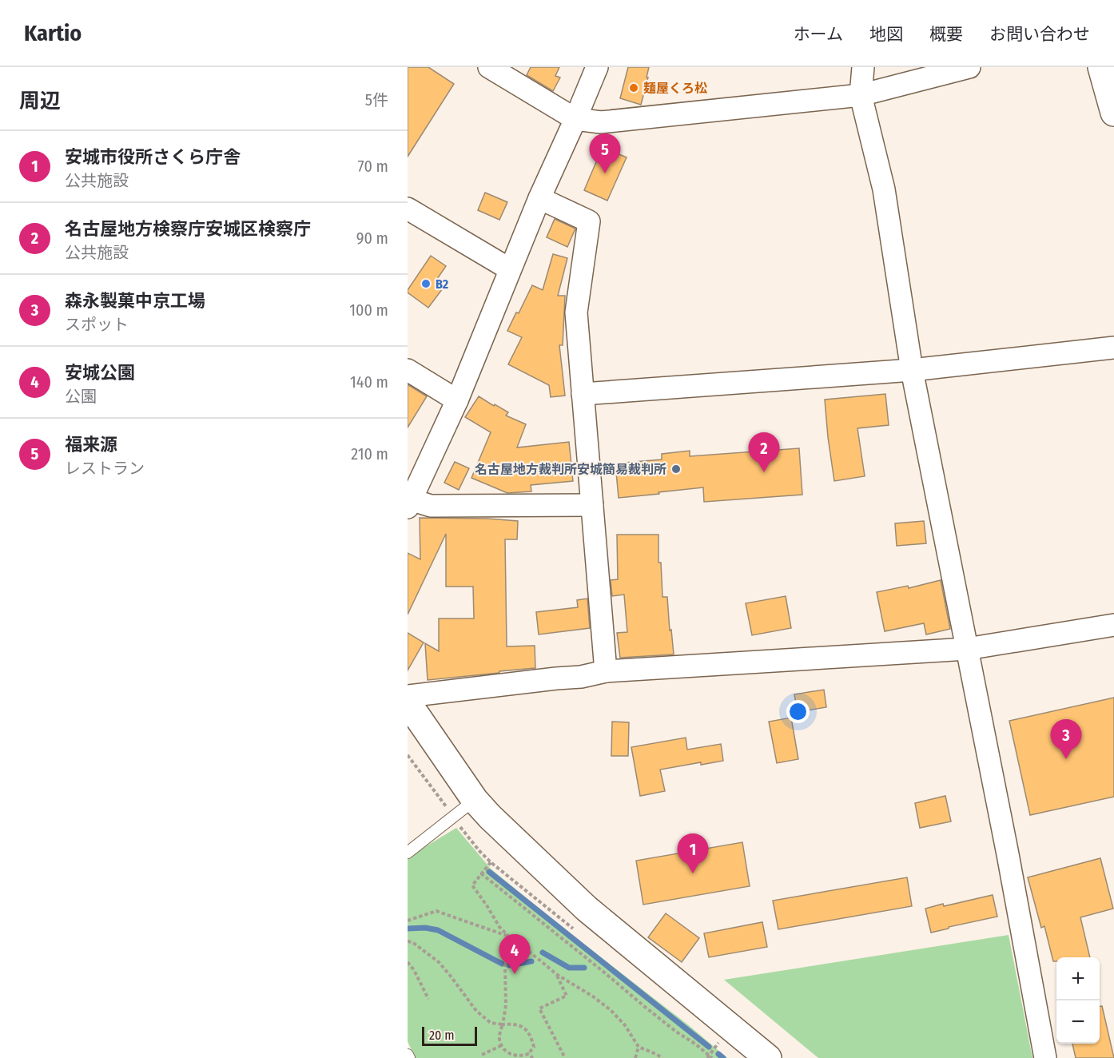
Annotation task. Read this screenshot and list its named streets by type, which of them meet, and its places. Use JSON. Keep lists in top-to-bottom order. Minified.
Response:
{"places":["麺屋くろ松","B2","名古屋地方裁判所安城簡易裁判所"],"scale_bar":"20 m","page":{"header":"Kartio","nav":["ホーム","地図","概要","お問い合わせ"],"heading":["周辺","5件"],"list":[{"mark":"1","name":"安城市役所さくら庁舎","note":"公共施設","value":"70 m"},{"mark":"2","name":"名古屋地方検察庁安城区検察庁","note":"公共施設","value":"90 m"},{"mark":"3","name":"森永製菓中京工場","note":"スポット","value":"100 m"},{"mark":"4","name":"安城公園","note":"公園","value":"140 m"},{"mark":"5","name":"福来源","note":"レストラン","value":"210 m"}],"pins":["5","2","3","1","4"],"map_buttons":["+","−"],"scale":"20 m"}}
